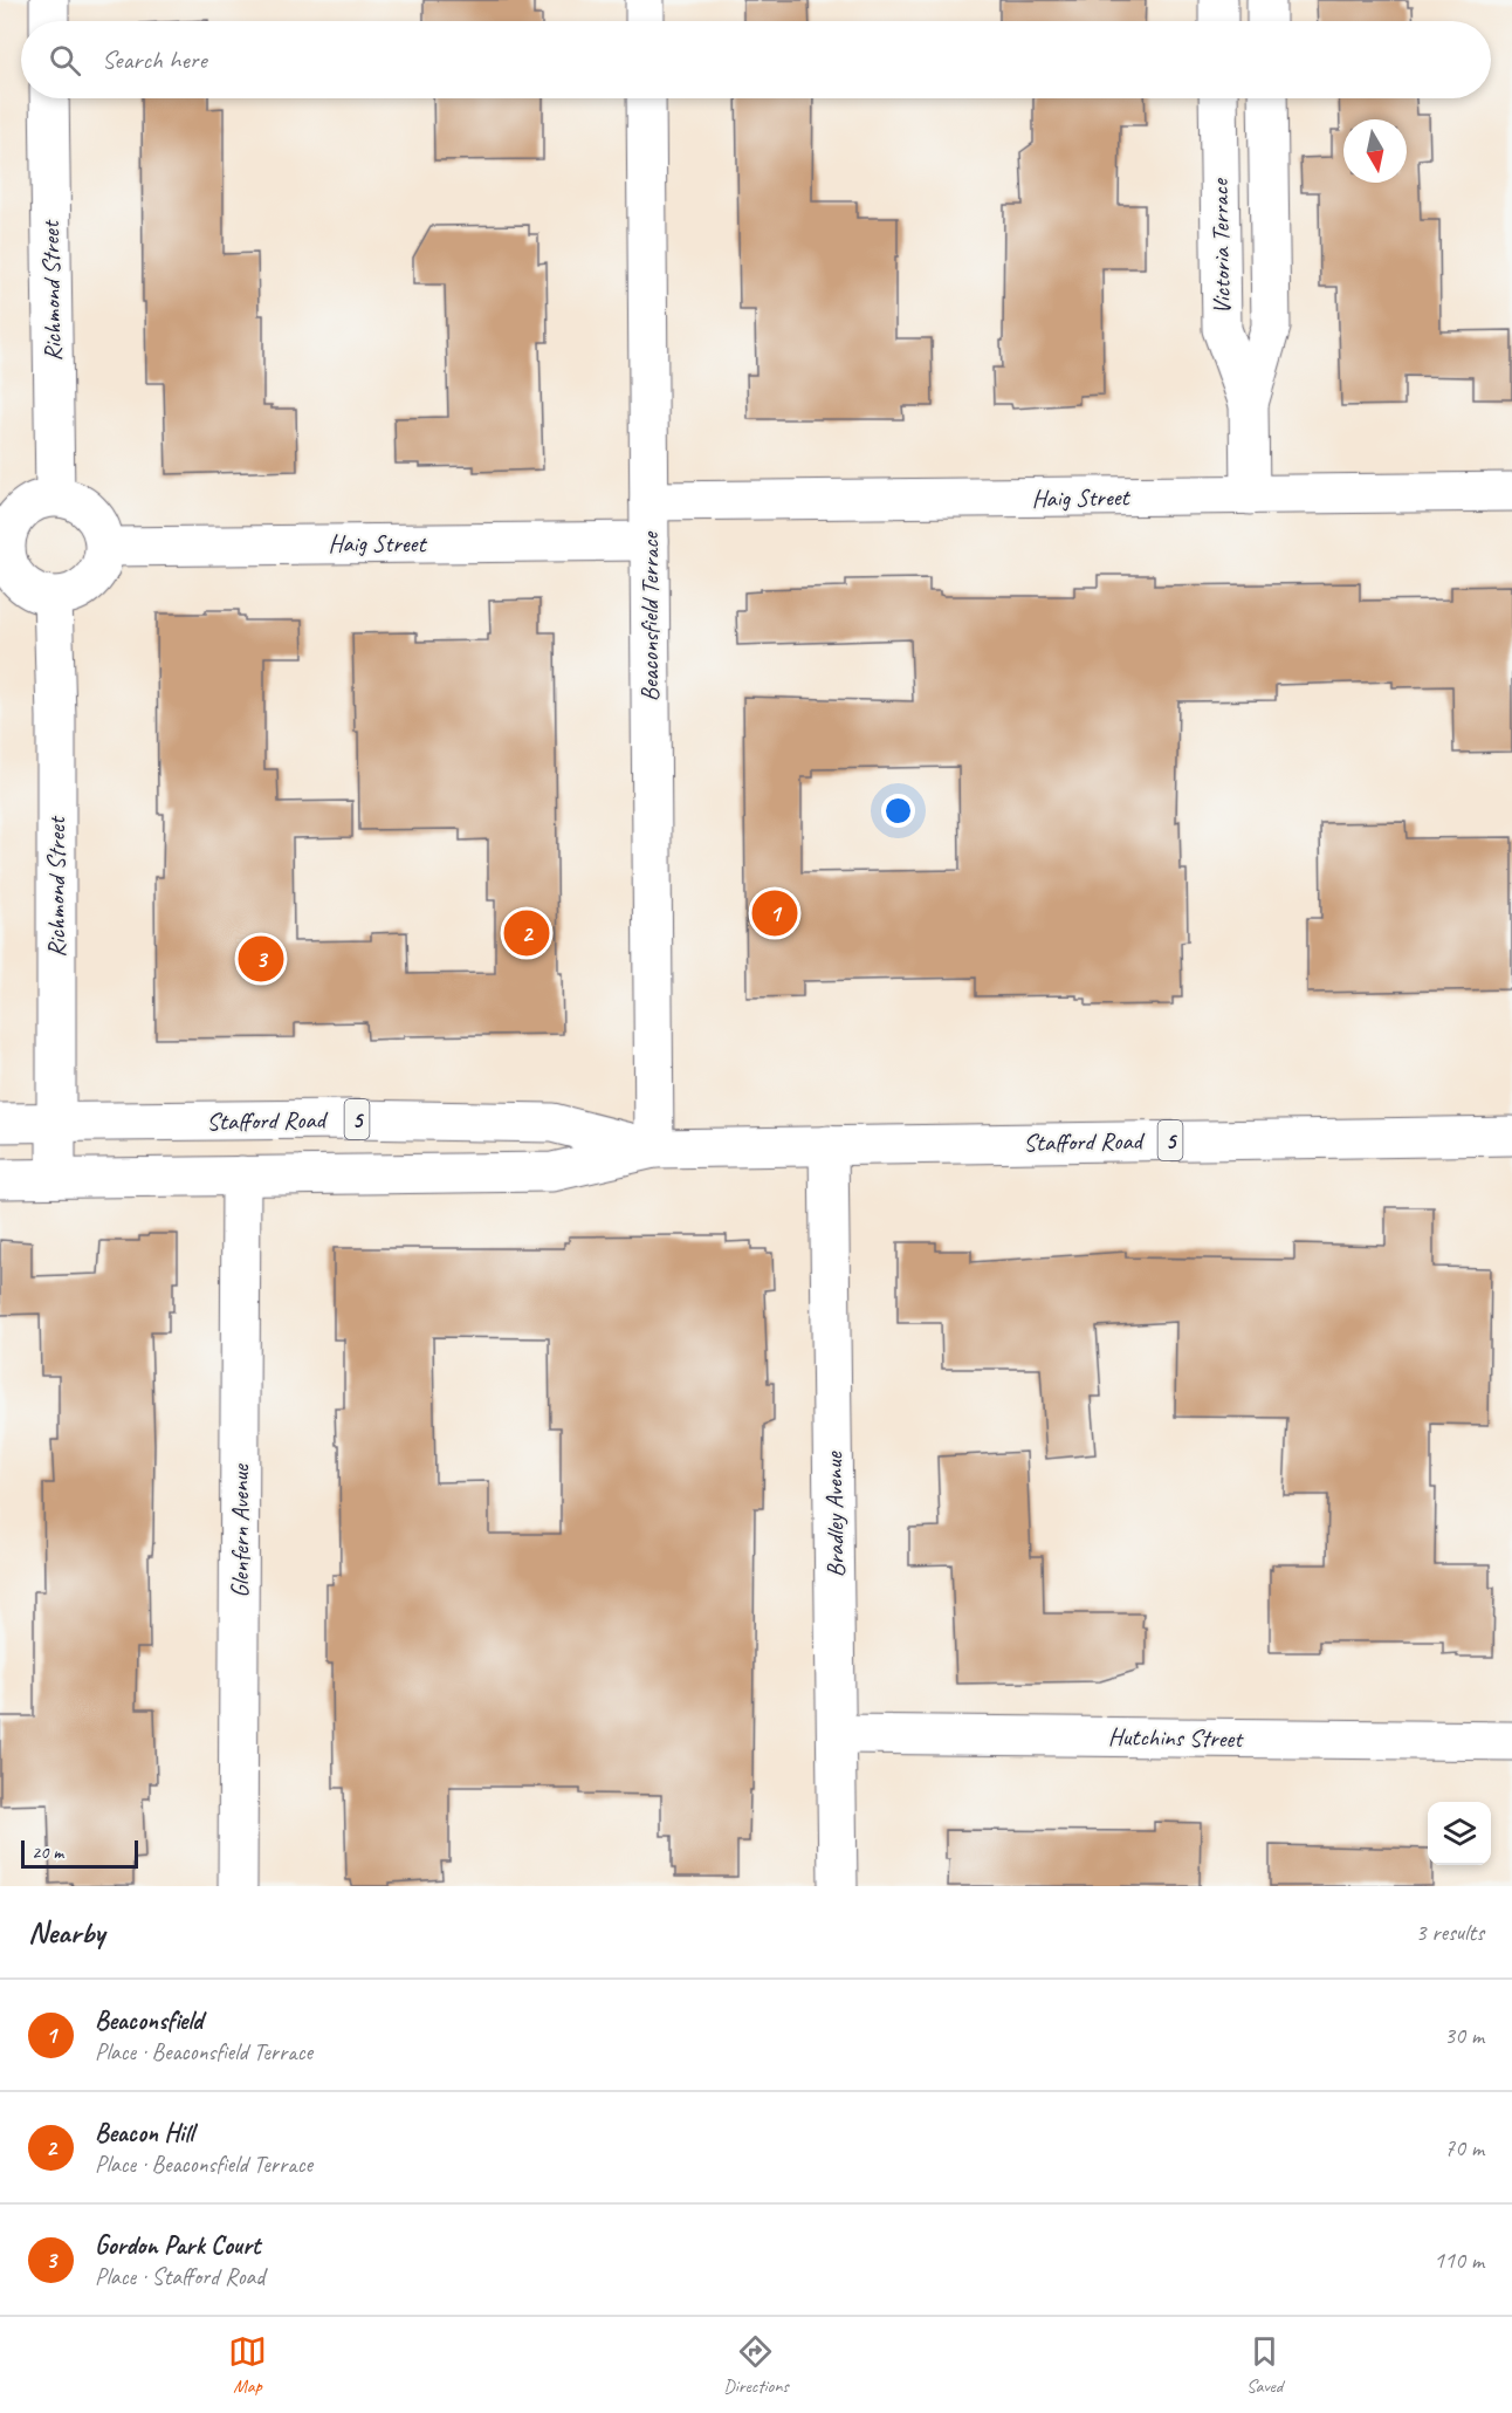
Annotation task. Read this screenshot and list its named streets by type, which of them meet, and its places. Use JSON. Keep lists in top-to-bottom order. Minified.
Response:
{"streets":{"main road":["Victoria Terrace","Richmond Street","Haig Street","Beaconsfield Terrace","5","Stafford Road","Bradley Avenue","Glenfern Avenue","Hutchins Street"]},"crossings":[["Victoria Terrace","Haig Street"],["Richmond Street","Haig Street"],["Richmond Street","Stafford Road"],["Haig Street","Beaconsfield Terrace"],["Beaconsfield Terrace","Stafford Road"],["Stafford Road","Bradley Avenue"],["Stafford Road","Glenfern Avenue"],["Bradley Avenue","Hutchins Street"]],"scale_bar":"20 m","north":"bottom","page":{"search":"Search here","pins":["1","2","3"],"scale":"20 m","heading":["Nearby","3 results"],"list":[{"mark":"1","name":"Beaconsfield","note":"Place · Beaconsfield Terrace","value":"30 m"},{"mark":"2","name":"Beacon Hill","note":"Place · Beaconsfield Terrace","value":"70 m"},{"mark":"3","name":"Gordon Park Court","note":"Place · Stafford Road","value":"110 m"}],"nav":["Map","Directions","Saved"]}}
